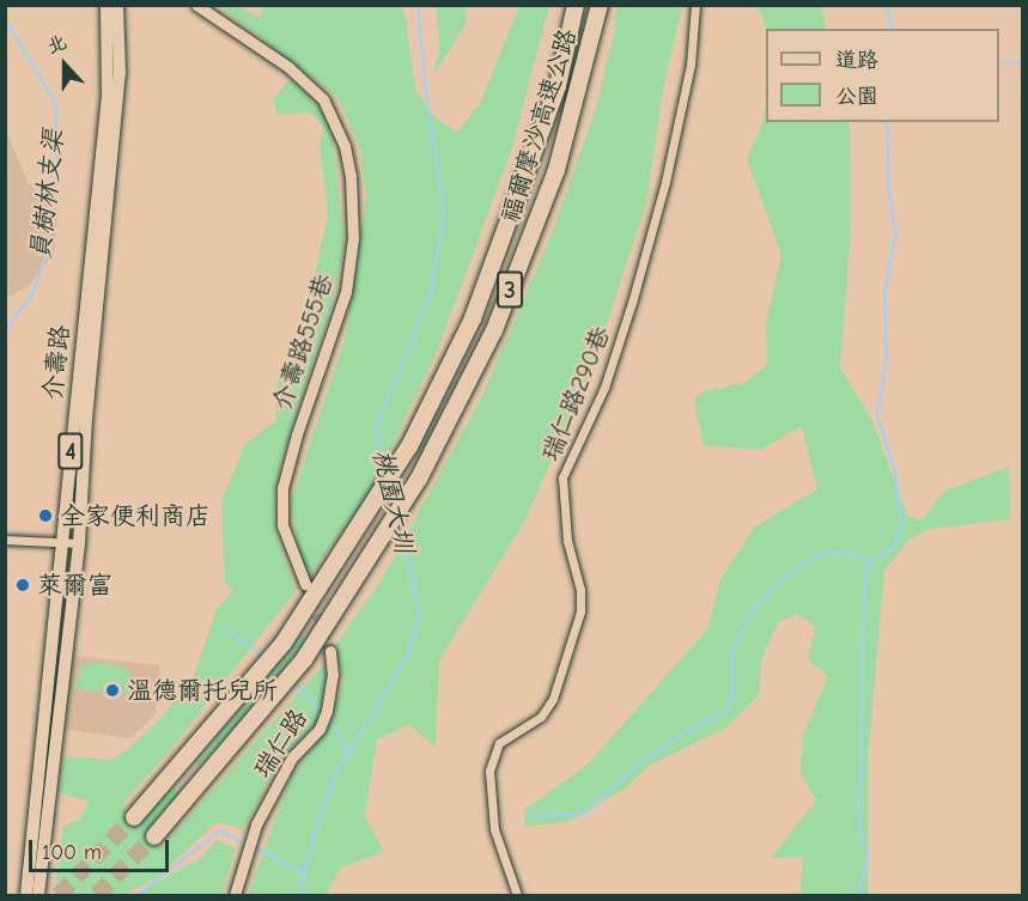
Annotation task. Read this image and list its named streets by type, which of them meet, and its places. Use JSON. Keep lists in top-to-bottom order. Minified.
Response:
{"streets":{"highway":["福爾摩沙高速公路","3"],"main road":["介壽路","4"],"street":["介壽路555巷","瑞仁路290巷","瑞仁路"]},"water":["員樹林支渠","桃園大圳"],"places":["全家便利商店","萊爾富","溫德爾托兒所"],"legend":["道路","公園"],"scale_bar":"100 m","north":"top"}
